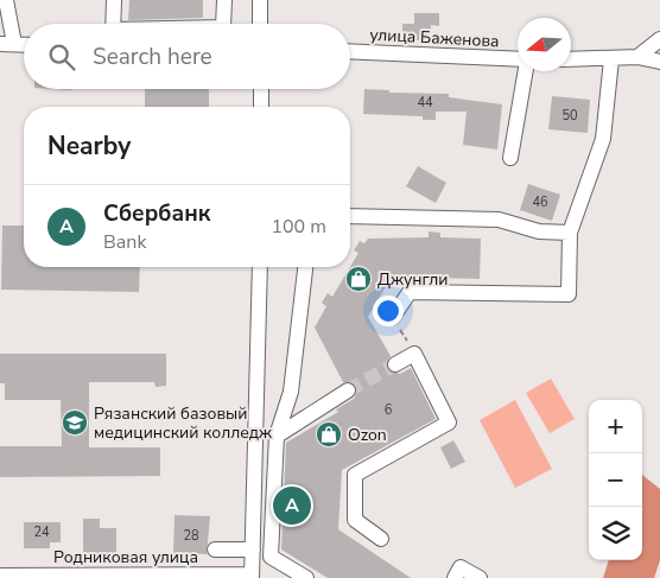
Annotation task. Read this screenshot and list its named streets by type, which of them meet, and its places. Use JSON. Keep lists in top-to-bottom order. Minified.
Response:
{"streets":{"street":["улица Баженова","Родниковая улица"]},"places":{"shop":["Джунгли","Ozon"],"school or university":["Рязанский базовый медицинский колледж"]},"house_numbers":["44","50","46","6","24","28"],"north":"left","page":{"search":"Search here","heading":"Nearby","list":[{"mark":"A","name":"Сбербанк","note":"Bank","value":"100 m"}],"map_buttons":["+","−"],"pins":"A"}}
